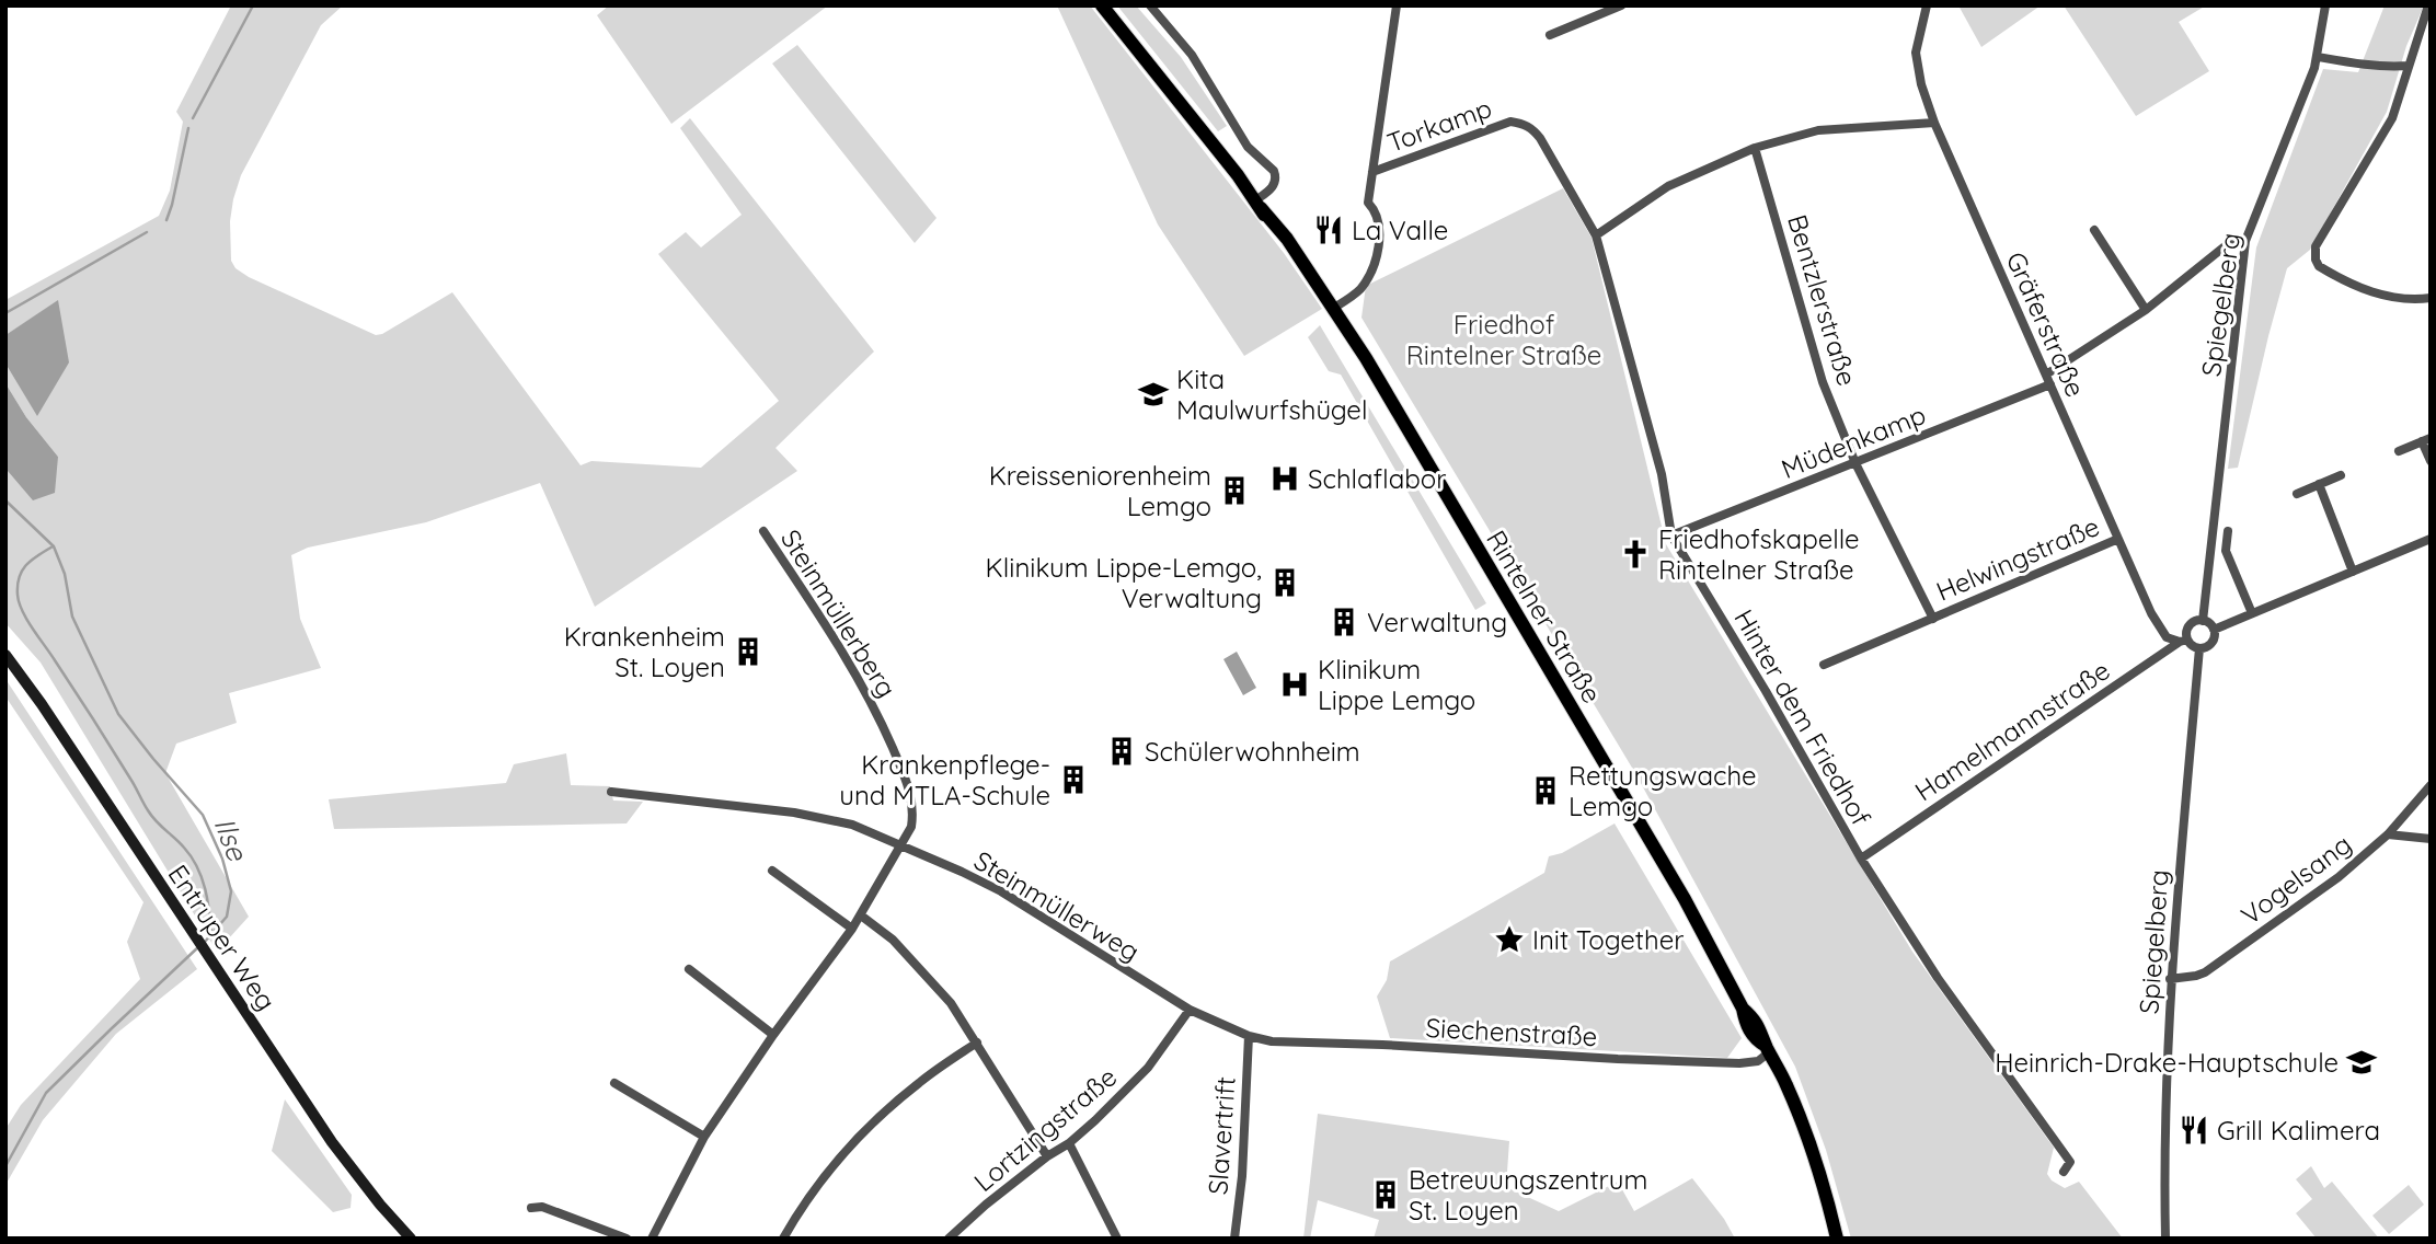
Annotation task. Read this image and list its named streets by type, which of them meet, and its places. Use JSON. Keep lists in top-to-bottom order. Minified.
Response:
{"streets":{"main road":["Rintelner Straße","Entruper Weg"],"street":["Torkamp","Bentzlerstraße","Spiegelberg","Gräferstraße","Müdenkamp","Helwingstraße","Steinmüllerberg","Hinter dem Friedhof","Hamelmannstraße","Vogelsang","Steinmüllerweg","Siechenstraße","Lortzingstraße","Slavertrift"]},"crossings":[["Torkamp","Hinter dem Friedhof"],["Bentzlerstraße","Müdenkamp"],["Bentzlerstraße","Helwingstraße"],["Spiegelberg","Gräferstraße"],["Spiegelberg","Müdenkamp"],["Spiegelberg","Hamelmannstraße"],["Spiegelberg","Vogelsang"],["Gräferstraße","Müdenkamp"],["Gräferstraße","Helwingstraße"],["Gräferstraße","Hamelmannstraße"],["Müdenkamp","Helwingstraße"],["Müdenkamp","Hinter dem Friedhof"],["Steinmüllerberg","Steinmüllerweg"],["Rintelner Straße","Siechenstraße"],["Hinter dem Friedhof","Hamelmannstraße"],["Steinmüllerweg","Siechenstraße"],["Steinmüllerweg","Lortzingstraße"],["Steinmüllerweg","Slavertrift"],["Siechenstraße","Slavertrift"]],"water":["Ilse"],"parks":["Friedhof Rintelner Straße"],"places":{"restaurant":["La Valle","Grill Kalimera"],"school or university":["Kita Maulwurfshügel","Heinrich-Drake-Hauptschule"],"hospital":["Schlaflabor","Klinikum Lippe Lemgo"],"building":["Kreisseniorenheim Lemgo","Klinikum Lippe-Lemgo, Verwaltung","Verwaltung","Krankenheim St. Loyen","Schülerwohnheim","Krankenpflege- und MTLA-Schule","Rettungswache Lemgo","Betreuungszentrum St. Loyen"],"church":["Friedhofskapelle Rintelner Straße"],"place":["Init Together"]}}
